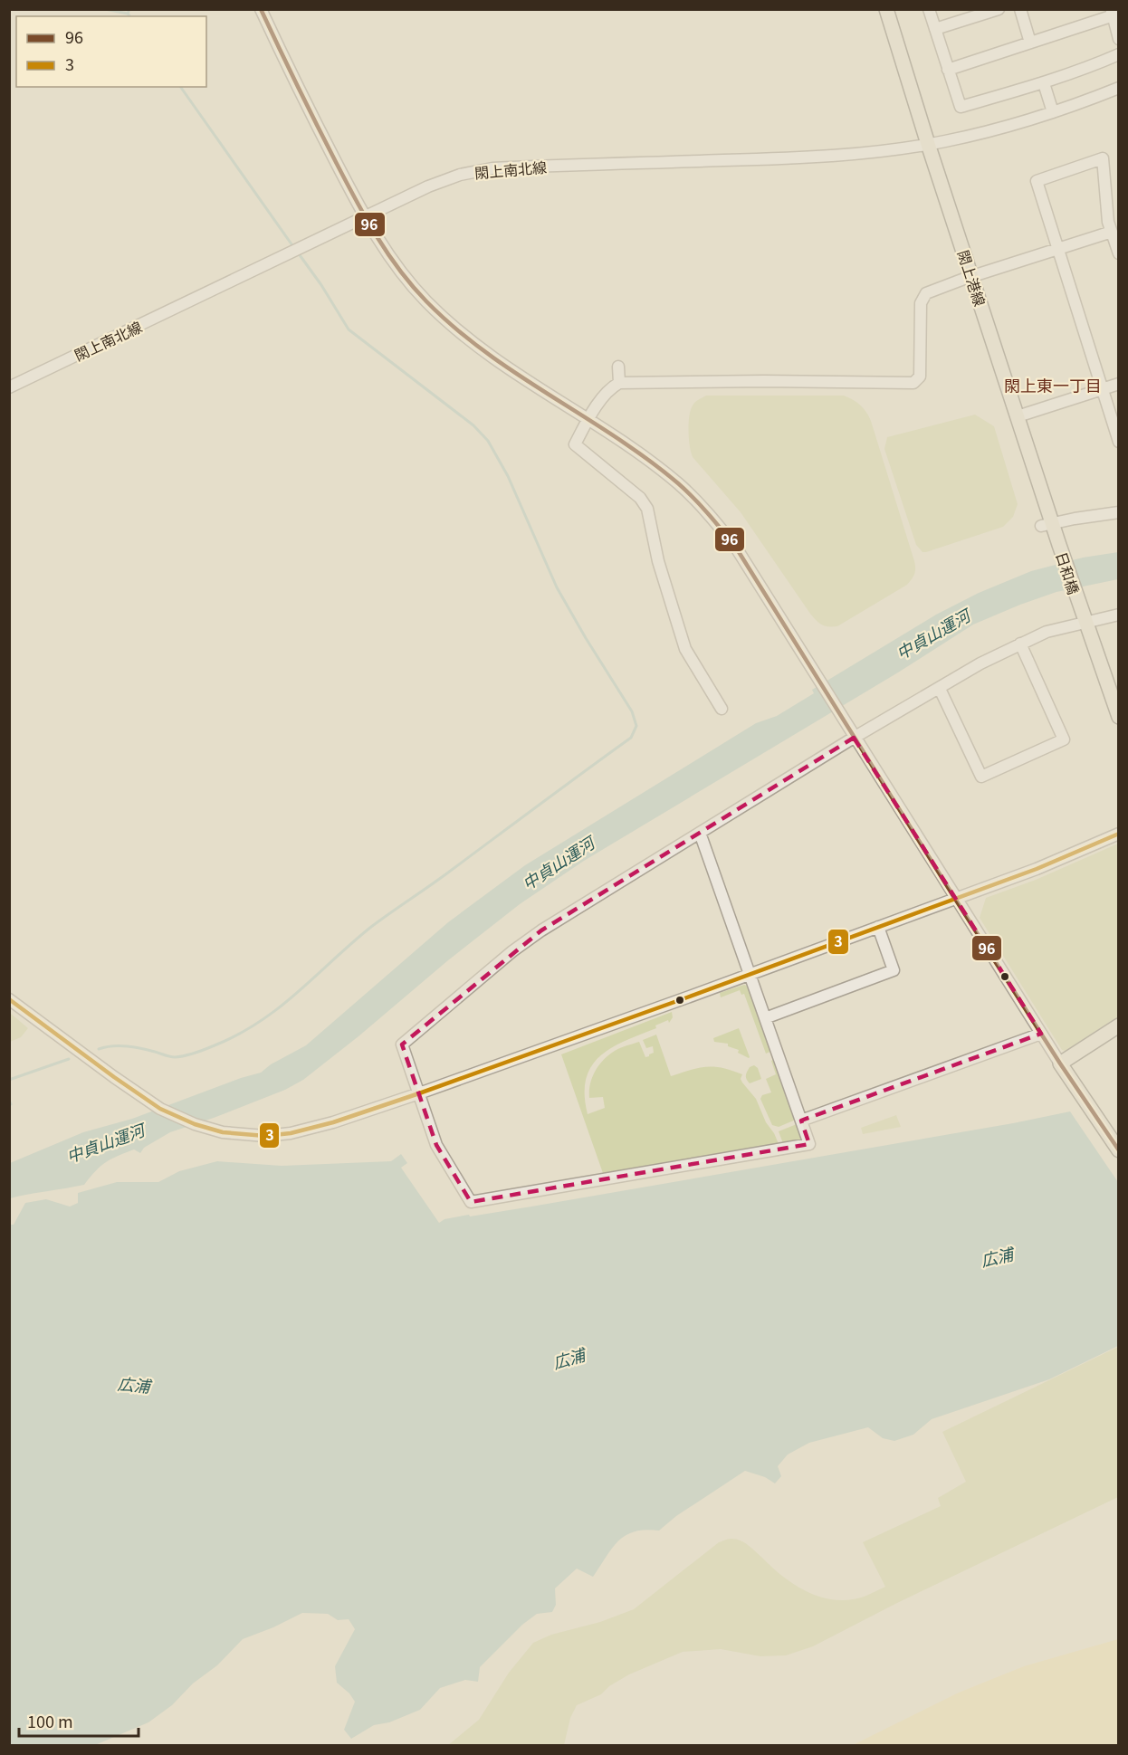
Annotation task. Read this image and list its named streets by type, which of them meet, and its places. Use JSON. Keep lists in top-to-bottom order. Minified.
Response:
{"streets":{"main road":["閖上港線","日和橋"],"street":["閖上南北線"]},"crossings":[["閖上南北線","閖上港線"],["閖上港線","日和橋"]],"districts":["閖上東一丁目"],"water":["中貞山運河","広浦"],"lines":["transit line 96","transit line 3"],"legend":["96","3"],"scale_bar":"100 m"}
